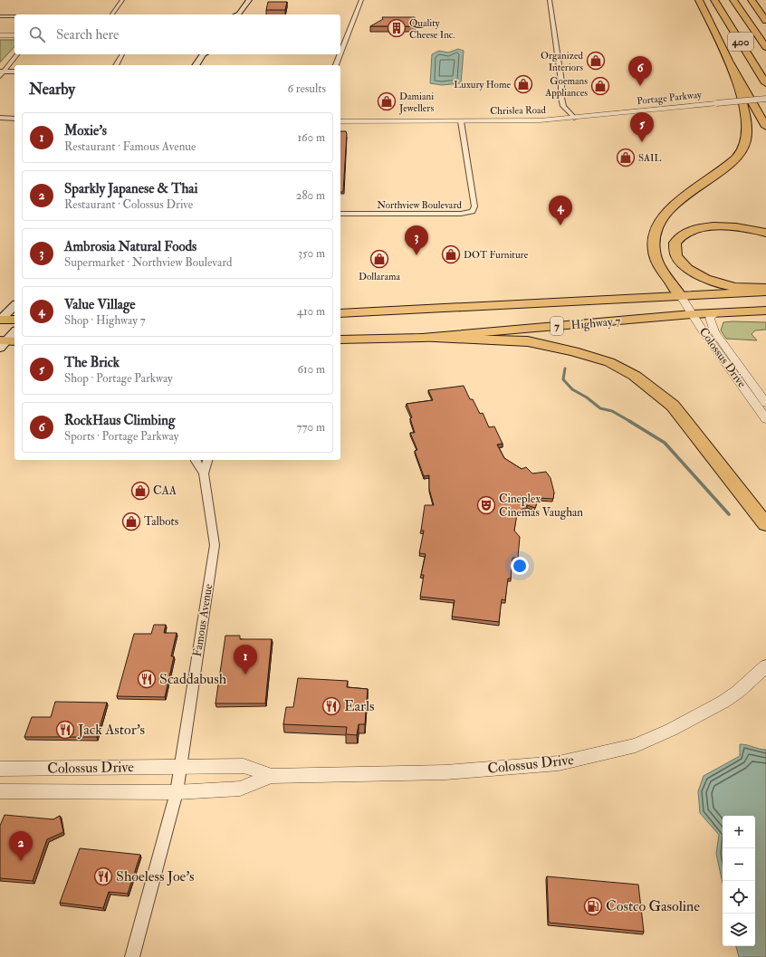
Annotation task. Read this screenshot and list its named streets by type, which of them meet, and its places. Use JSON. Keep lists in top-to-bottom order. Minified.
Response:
{"streets":{"highway":["400"],"main road":["Highway 7","7"],"street":["Portage Parkway","Chrislea Road","Northview Boulevard","Colossus Drive","Famous Avenue"]},"crossings":[["Portage Parkway","Chrislea Road"],["Chrislea Road","Northview Boulevard"],["Highway 7","Colossus Drive"],["Colossus Drive","Famous Avenue"]],"places":{"building":["Quality Cheese Inc."],"shop":["Organized Interiors","Luxury Home","Goemans Appliances","Damiani Jewellers","SAIL","DOT Furniture","Dollarama","CAA","Talbots"],"theatre":["Cineplex Cinemas Vaughan"],"restaurant":["Scaddabush","Earls","Jack Astor's","Shoeless Joe's"],"fuel station":["Costco Gasoline"]},"page":{"search":"Search here","pins":["6","5","4","3","1","2"],"heading":["Nearby","6 results"],"list":[{"mark":"1","name":"Moxie's","note":"Restaurant · Famous Avenue","value":"160 m"},{"mark":"2","name":"Sparkly Japanese & Thai","note":"Restaurant · Colossus Drive","value":"280 m"},{"mark":"3","name":"Ambrosia Natural Foods","note":"Supermarket · Northview Boulevard","value":"350 m"},{"mark":"4","name":"Value Village","note":"Shop · Highway 7","value":"410 m"},{"mark":"5","name":"The Brick","note":"Shop · Portage Parkway","value":"610 m"},{"mark":"6","name":"RockHaus Climbing","note":"Sports · Portage Parkway","value":"770 m"}],"map_buttons":["+","−"]}}
